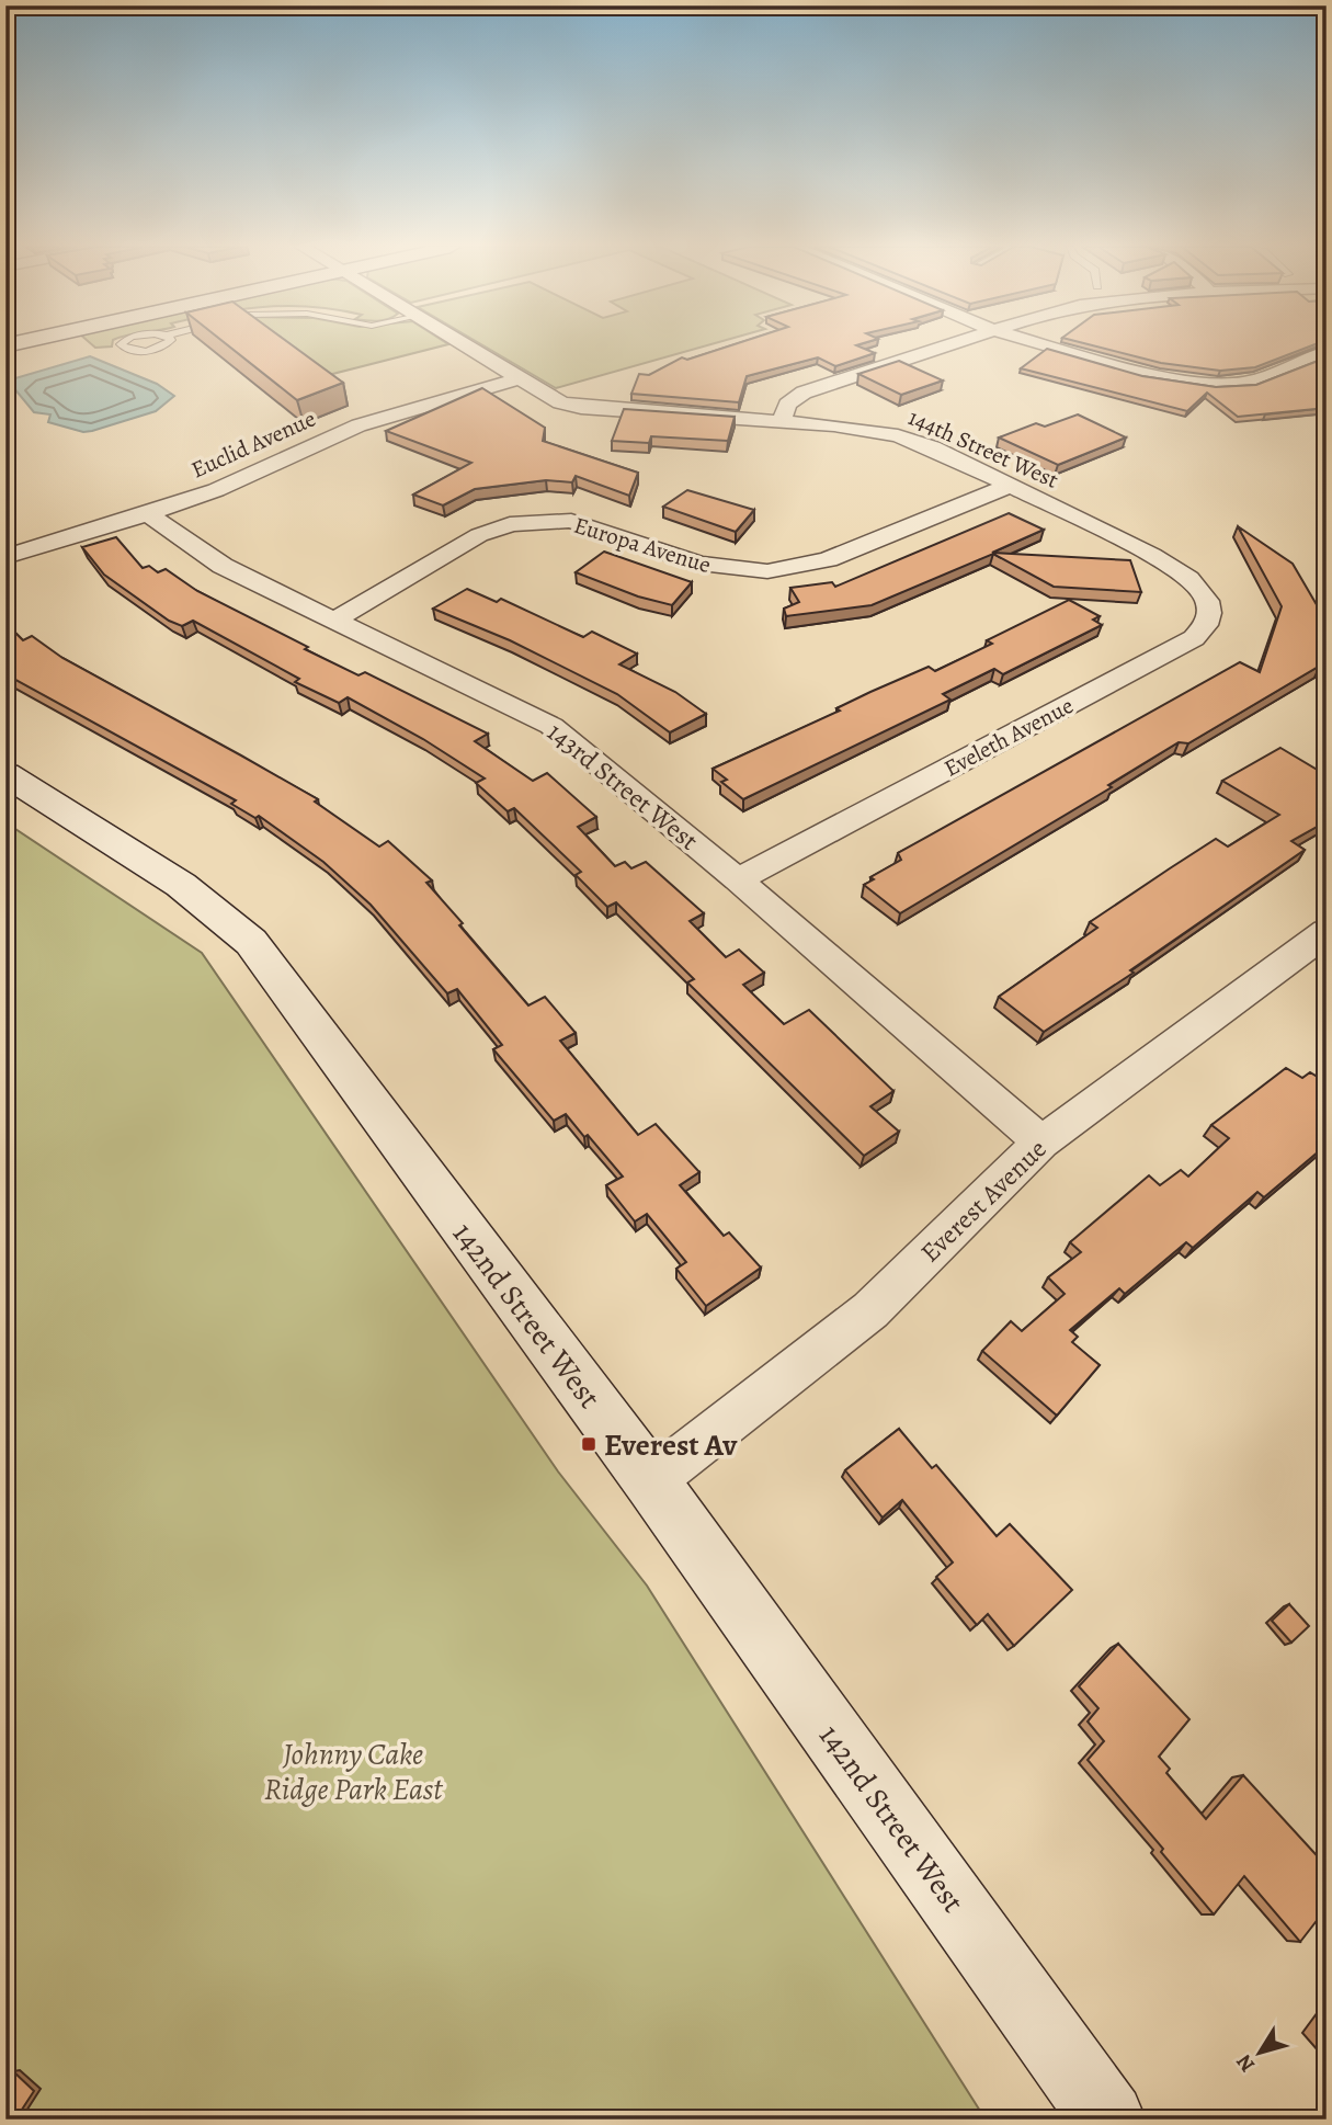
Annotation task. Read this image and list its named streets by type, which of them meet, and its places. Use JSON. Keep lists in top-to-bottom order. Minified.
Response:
{"streets":{"main road":["142nd Street West"],"street":["Euclid Avenue","144th Street West","Europa Avenue","Eveleth Avenue","143rd Street West","Everest Avenue"]},"crossings":[["Euclid Avenue","144th Street West"],["Euclid Avenue","143rd Street West"],["144th Street West","Europa Avenue"],["144th Street West","Eveleth Avenue"],["Europa Avenue","143rd Street West"],["Eveleth Avenue","143rd Street West"],["143rd Street West","Everest Avenue"],["Everest Avenue","142nd Street West"]],"parks":["Johnny Cake Ridge Park East"],"places":{"transit":["Everest Av"]},"north":"bottom left"}
